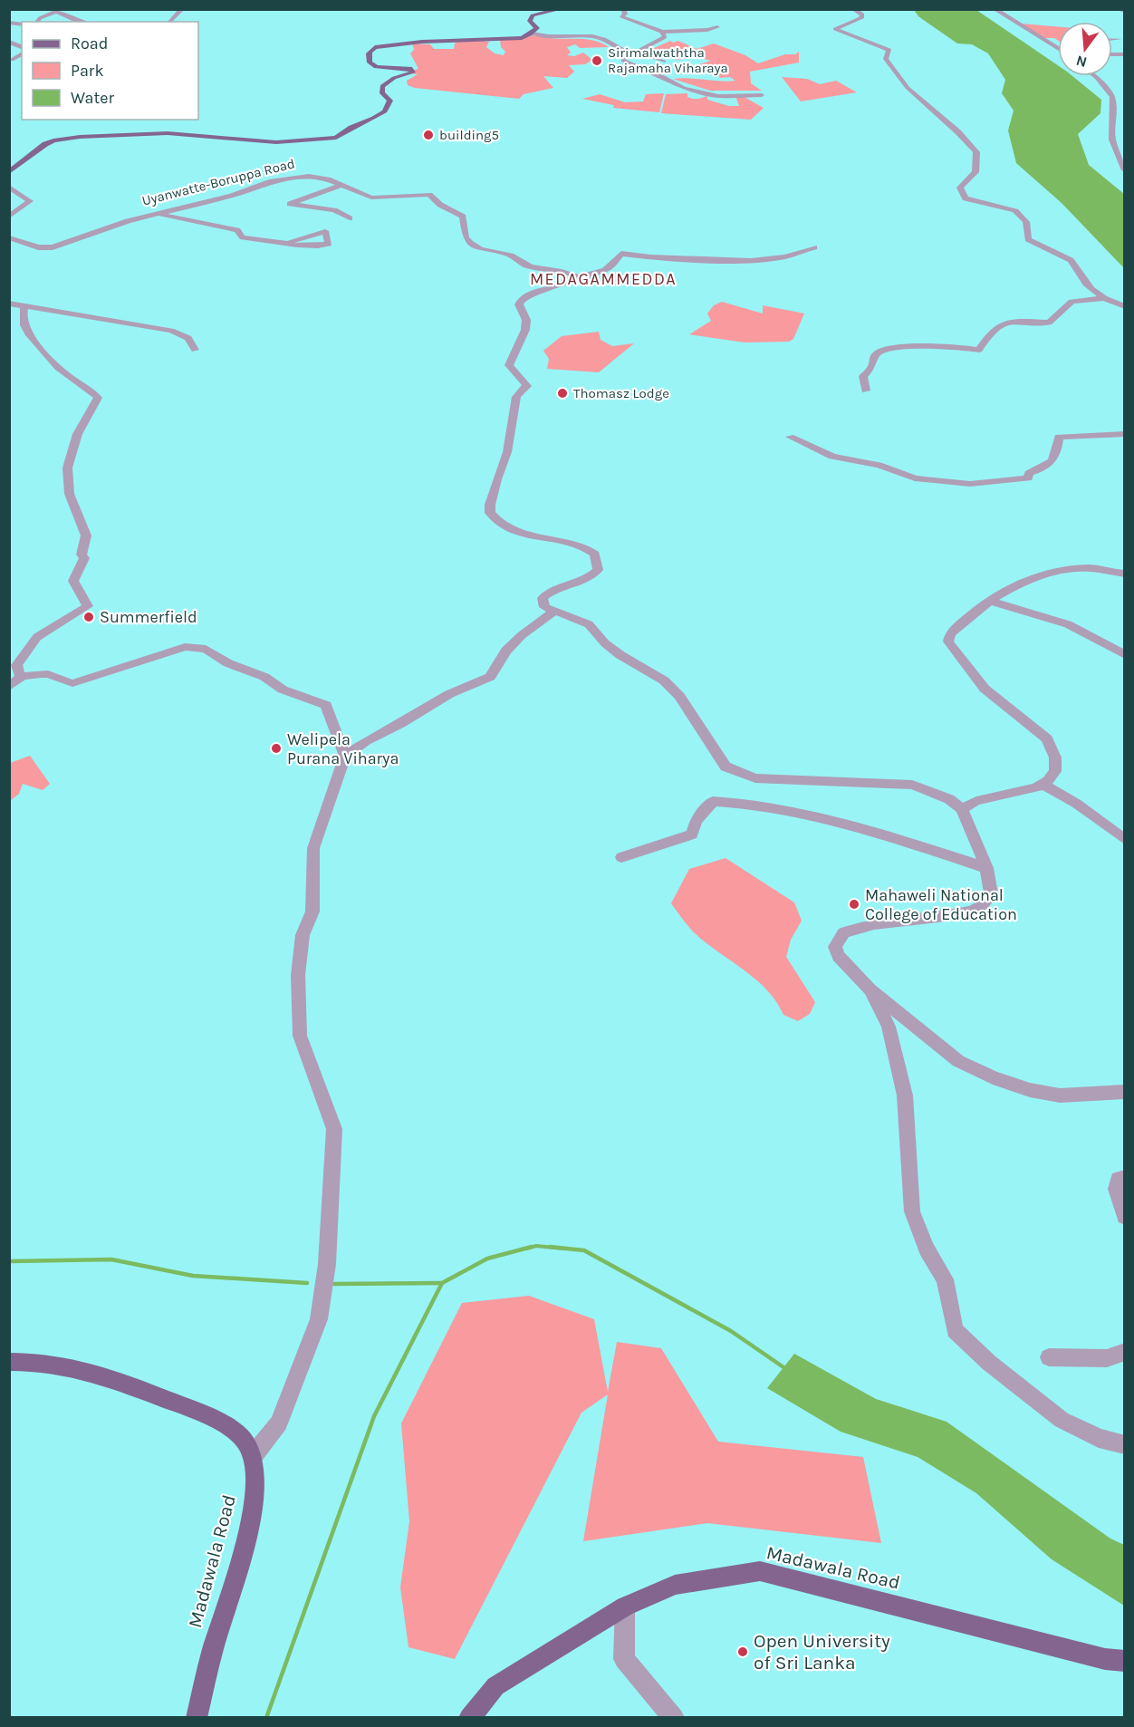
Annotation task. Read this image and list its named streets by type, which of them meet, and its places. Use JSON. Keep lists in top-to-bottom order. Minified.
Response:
{"streets":{"main road":["Madawala Road"],"street":["Uyanwatte-Boruppa Road"]},"districts":["MEDAGAMMEDDA"],"places":["Sirimalwaththa Rajamaha Viharaya","building5","Thomasz Lodge","Summerfield","Welipela Purana Viharya","Mahaweli National College of Education","Open University of Sri Lanka"],"legend":["Road","Park","Water"],"north":"bottom"}
